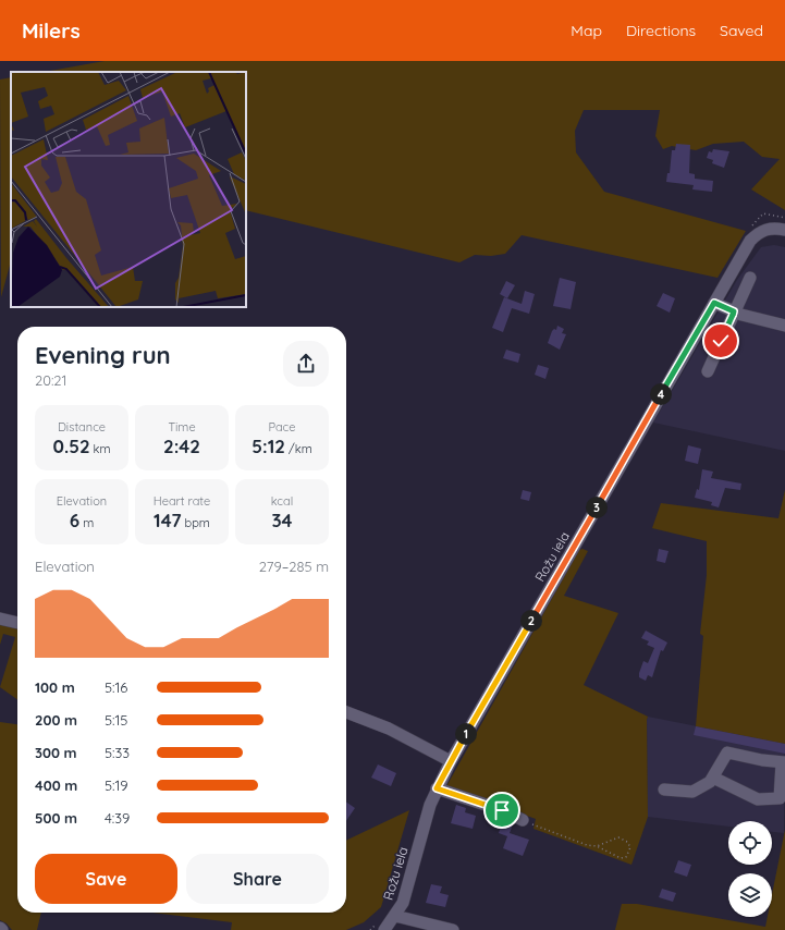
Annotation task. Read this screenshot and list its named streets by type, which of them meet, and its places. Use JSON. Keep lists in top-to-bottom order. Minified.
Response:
{"streets":{"street":["Rožu iela"]},"page":{"header":"Milers","nav":["Map","Directions","Saved"],"heading":["Evening run","20:21"],"pins":["4","3","2","1"],"stats":[["Distance","0.52 km"],["Time","2:42"],["Pace","5:12 /km"],["Elevation","6 m"],["Heart rate","147 bpm"],["kcal","34"]],"chart":["Elevation","279–285 m"],"list":[{"name":"100 m","note":"5:16"},{"name":"200 m","note":"5:15"},{"name":"300 m","note":"5:33"},{"name":"400 m","note":"5:19"},{"name":"500 m","note":"4:39"}],"buttons":["Save","Share"]}}
